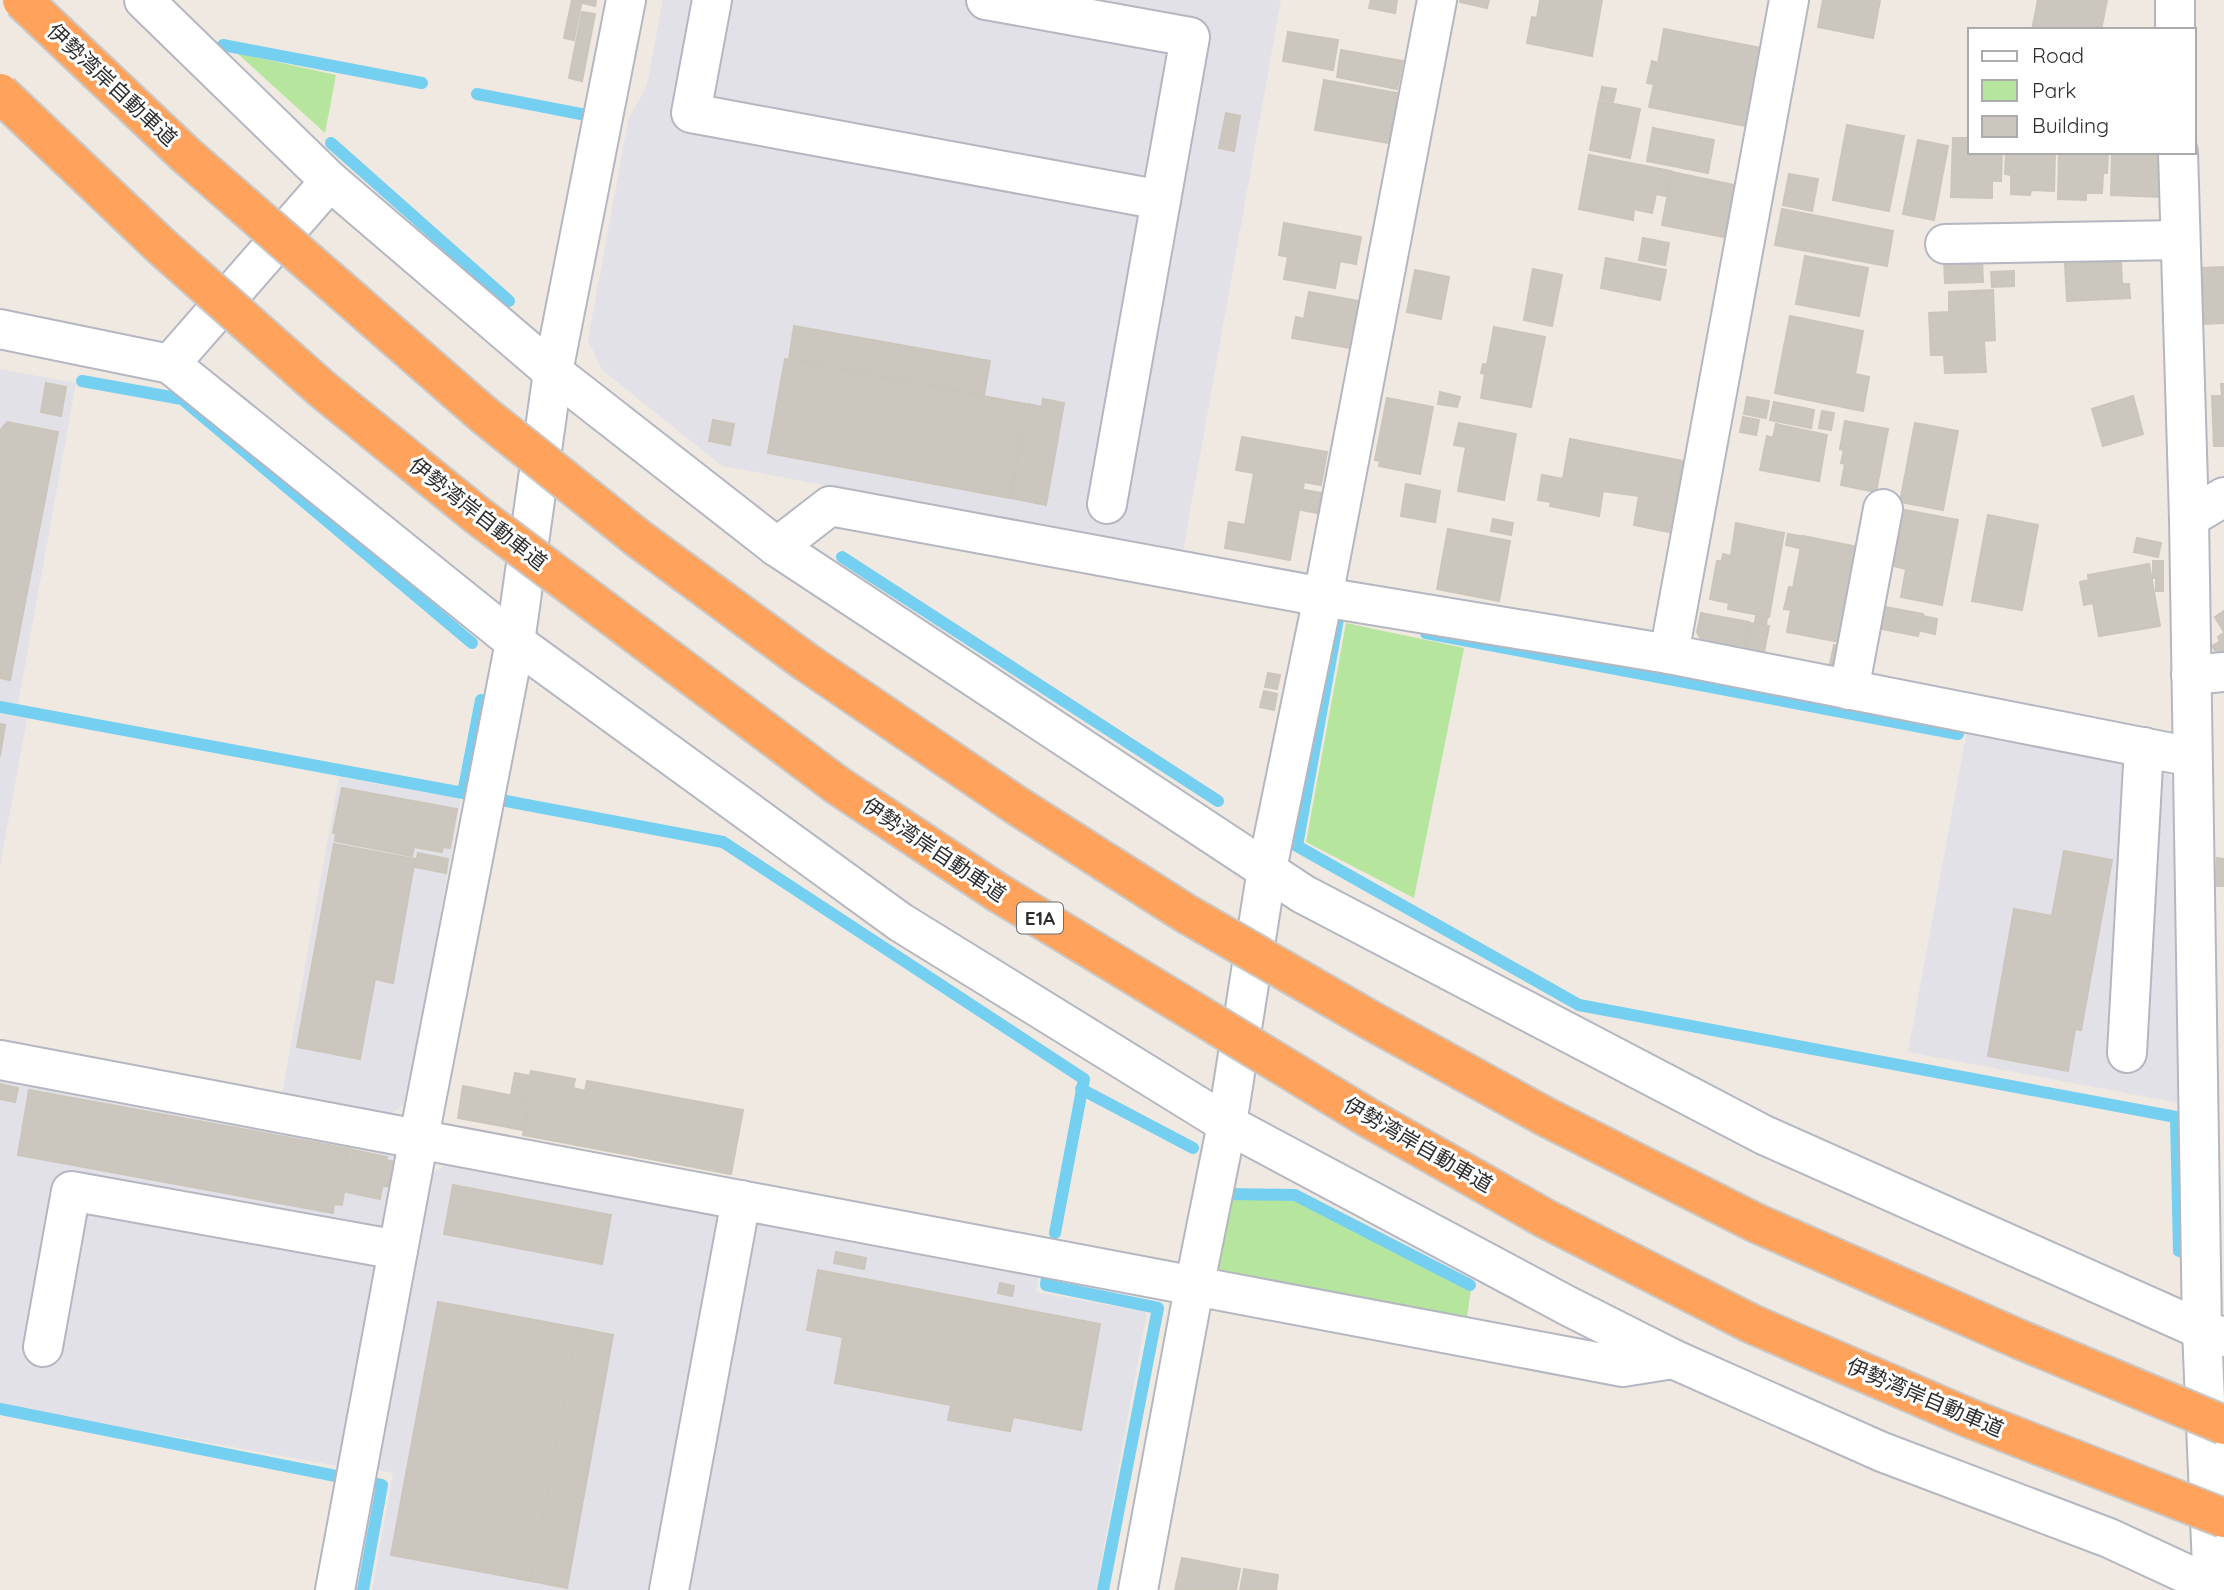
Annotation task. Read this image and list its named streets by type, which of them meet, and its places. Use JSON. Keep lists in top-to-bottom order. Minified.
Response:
{"streets":{"highway":["伊勢湾岸自動車道","E1A"]},"legend":["Road","Park","Building"]}
